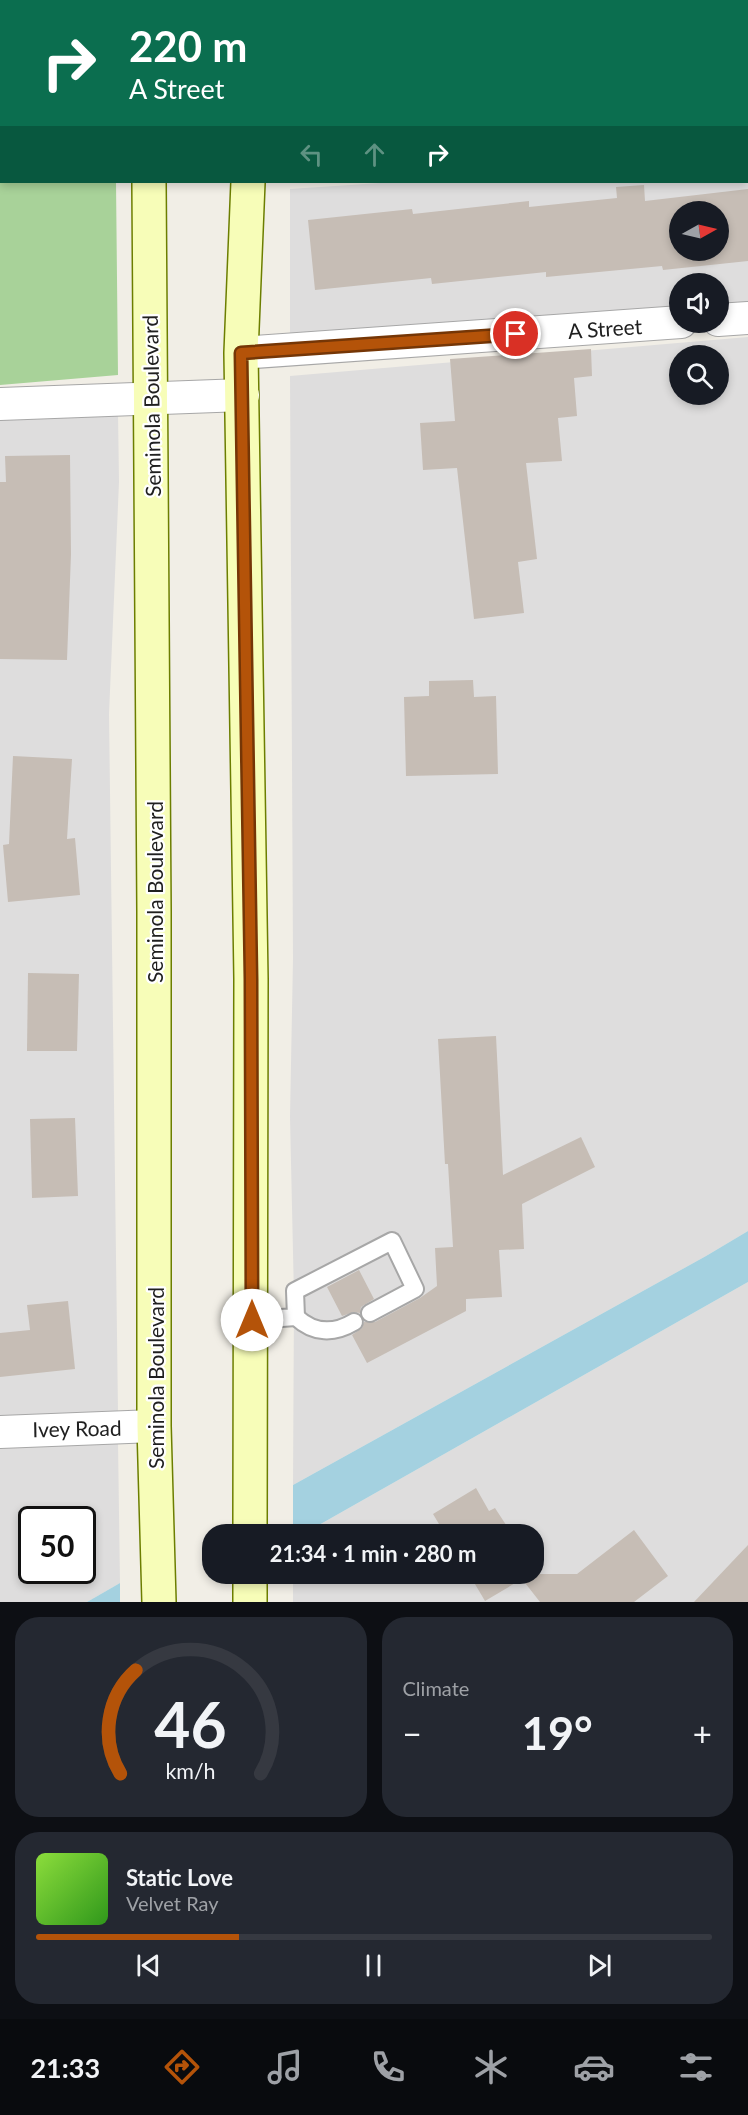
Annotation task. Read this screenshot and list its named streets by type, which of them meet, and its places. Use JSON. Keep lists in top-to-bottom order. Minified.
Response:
{"streets":{"main road":["Seminola Boulevard"],"street":["A Street","Ivey Road"]},"crossings":[["Seminola Boulevard","Ivey Road"]],"north":"right","page":{"turn":["220 m","A Street"],"limit":"50","trip":"21:34 · 1 min · 280 m","tile":"Climate","heat":["−","19°","+"],"song":["Static Love","Velvet Ray"],"tabs":"21:33","gauge":["46","km/h"]}}
